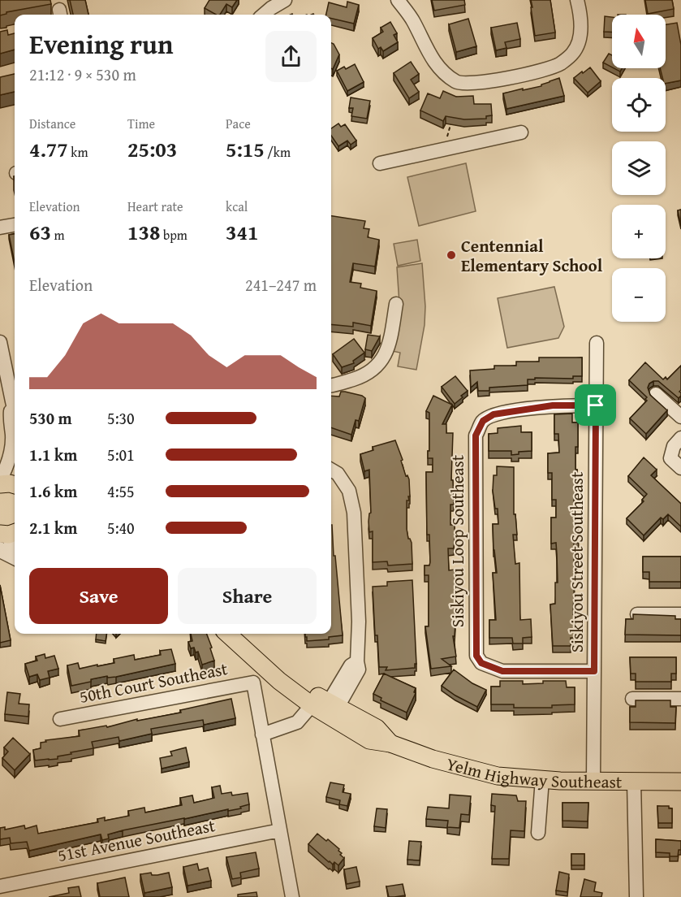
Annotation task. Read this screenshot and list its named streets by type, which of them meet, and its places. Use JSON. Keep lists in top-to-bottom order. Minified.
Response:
{"streets":{"main road":["Yelm Highway Southeast"],"street":["Siskiyou Loop Southeast","Siskiyou Street Southeast","50th Court Southeast","51st Avenue Southeast"]},"crossings":[["Siskiyou Loop Southeast","Siskiyou Street Southeast"],["Siskiyou Street Southeast","Yelm Highway Southeast"]],"places":["Centennial Elementary School"],"north":"top","page":{"map_buttons":["+","−"],"heading":["Evening run","21:12 · 9 × 530 m"],"stats":[["Distance","4.77 km"],["Time","25:03"],["Pace","5:15 /km"],["Elevation","63 m"],["Heart rate","138 bpm"],["kcal","341"]],"chart":["Elevation","241–247 m"],"list":[{"name":"530 m","note":"5:30"},{"name":"1.1 km","note":"5:01"},{"name":"1.6 km","note":"4:55"},{"name":"2.1 km","note":"5:40"}],"buttons":["Save","Share"]}}
